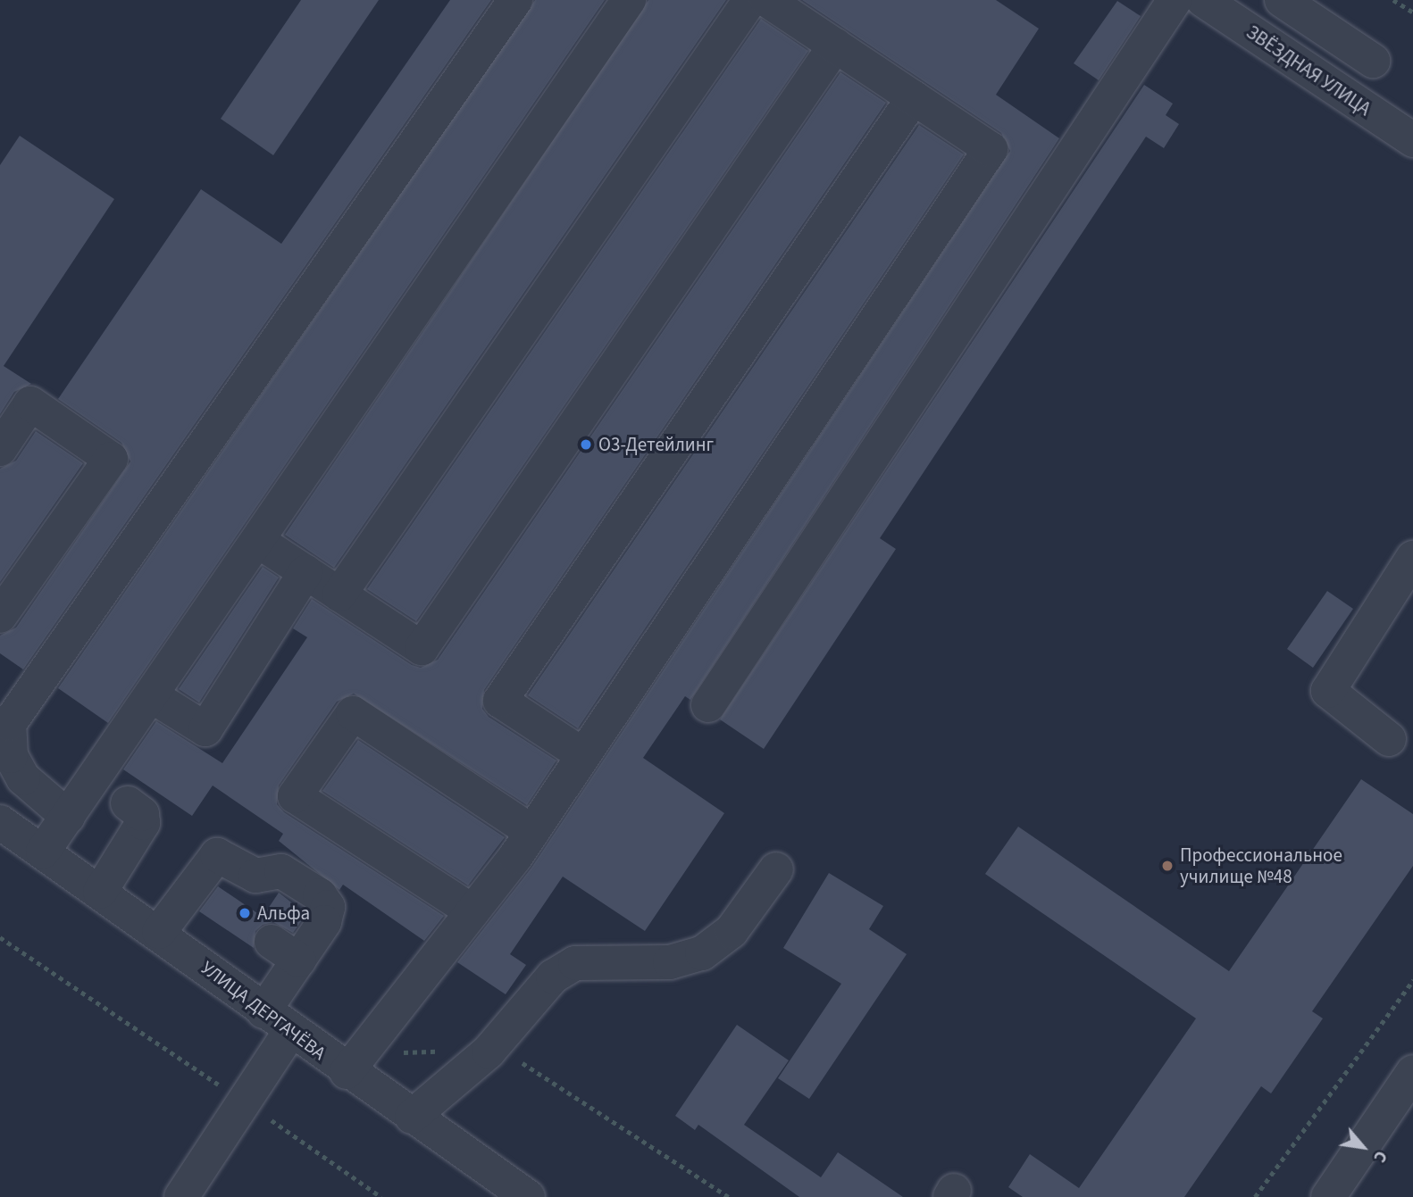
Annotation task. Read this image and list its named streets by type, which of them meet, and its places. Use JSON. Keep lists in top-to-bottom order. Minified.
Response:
{"streets":{"street":["ЗВЁЗДНАЯ УЛИЦА","УЛИЦА ДЕРГАЧЁВА"]},"places":["О3-Детейлинг","Профессиональное училище №48","Альфа"],"north":"bottom right"}
